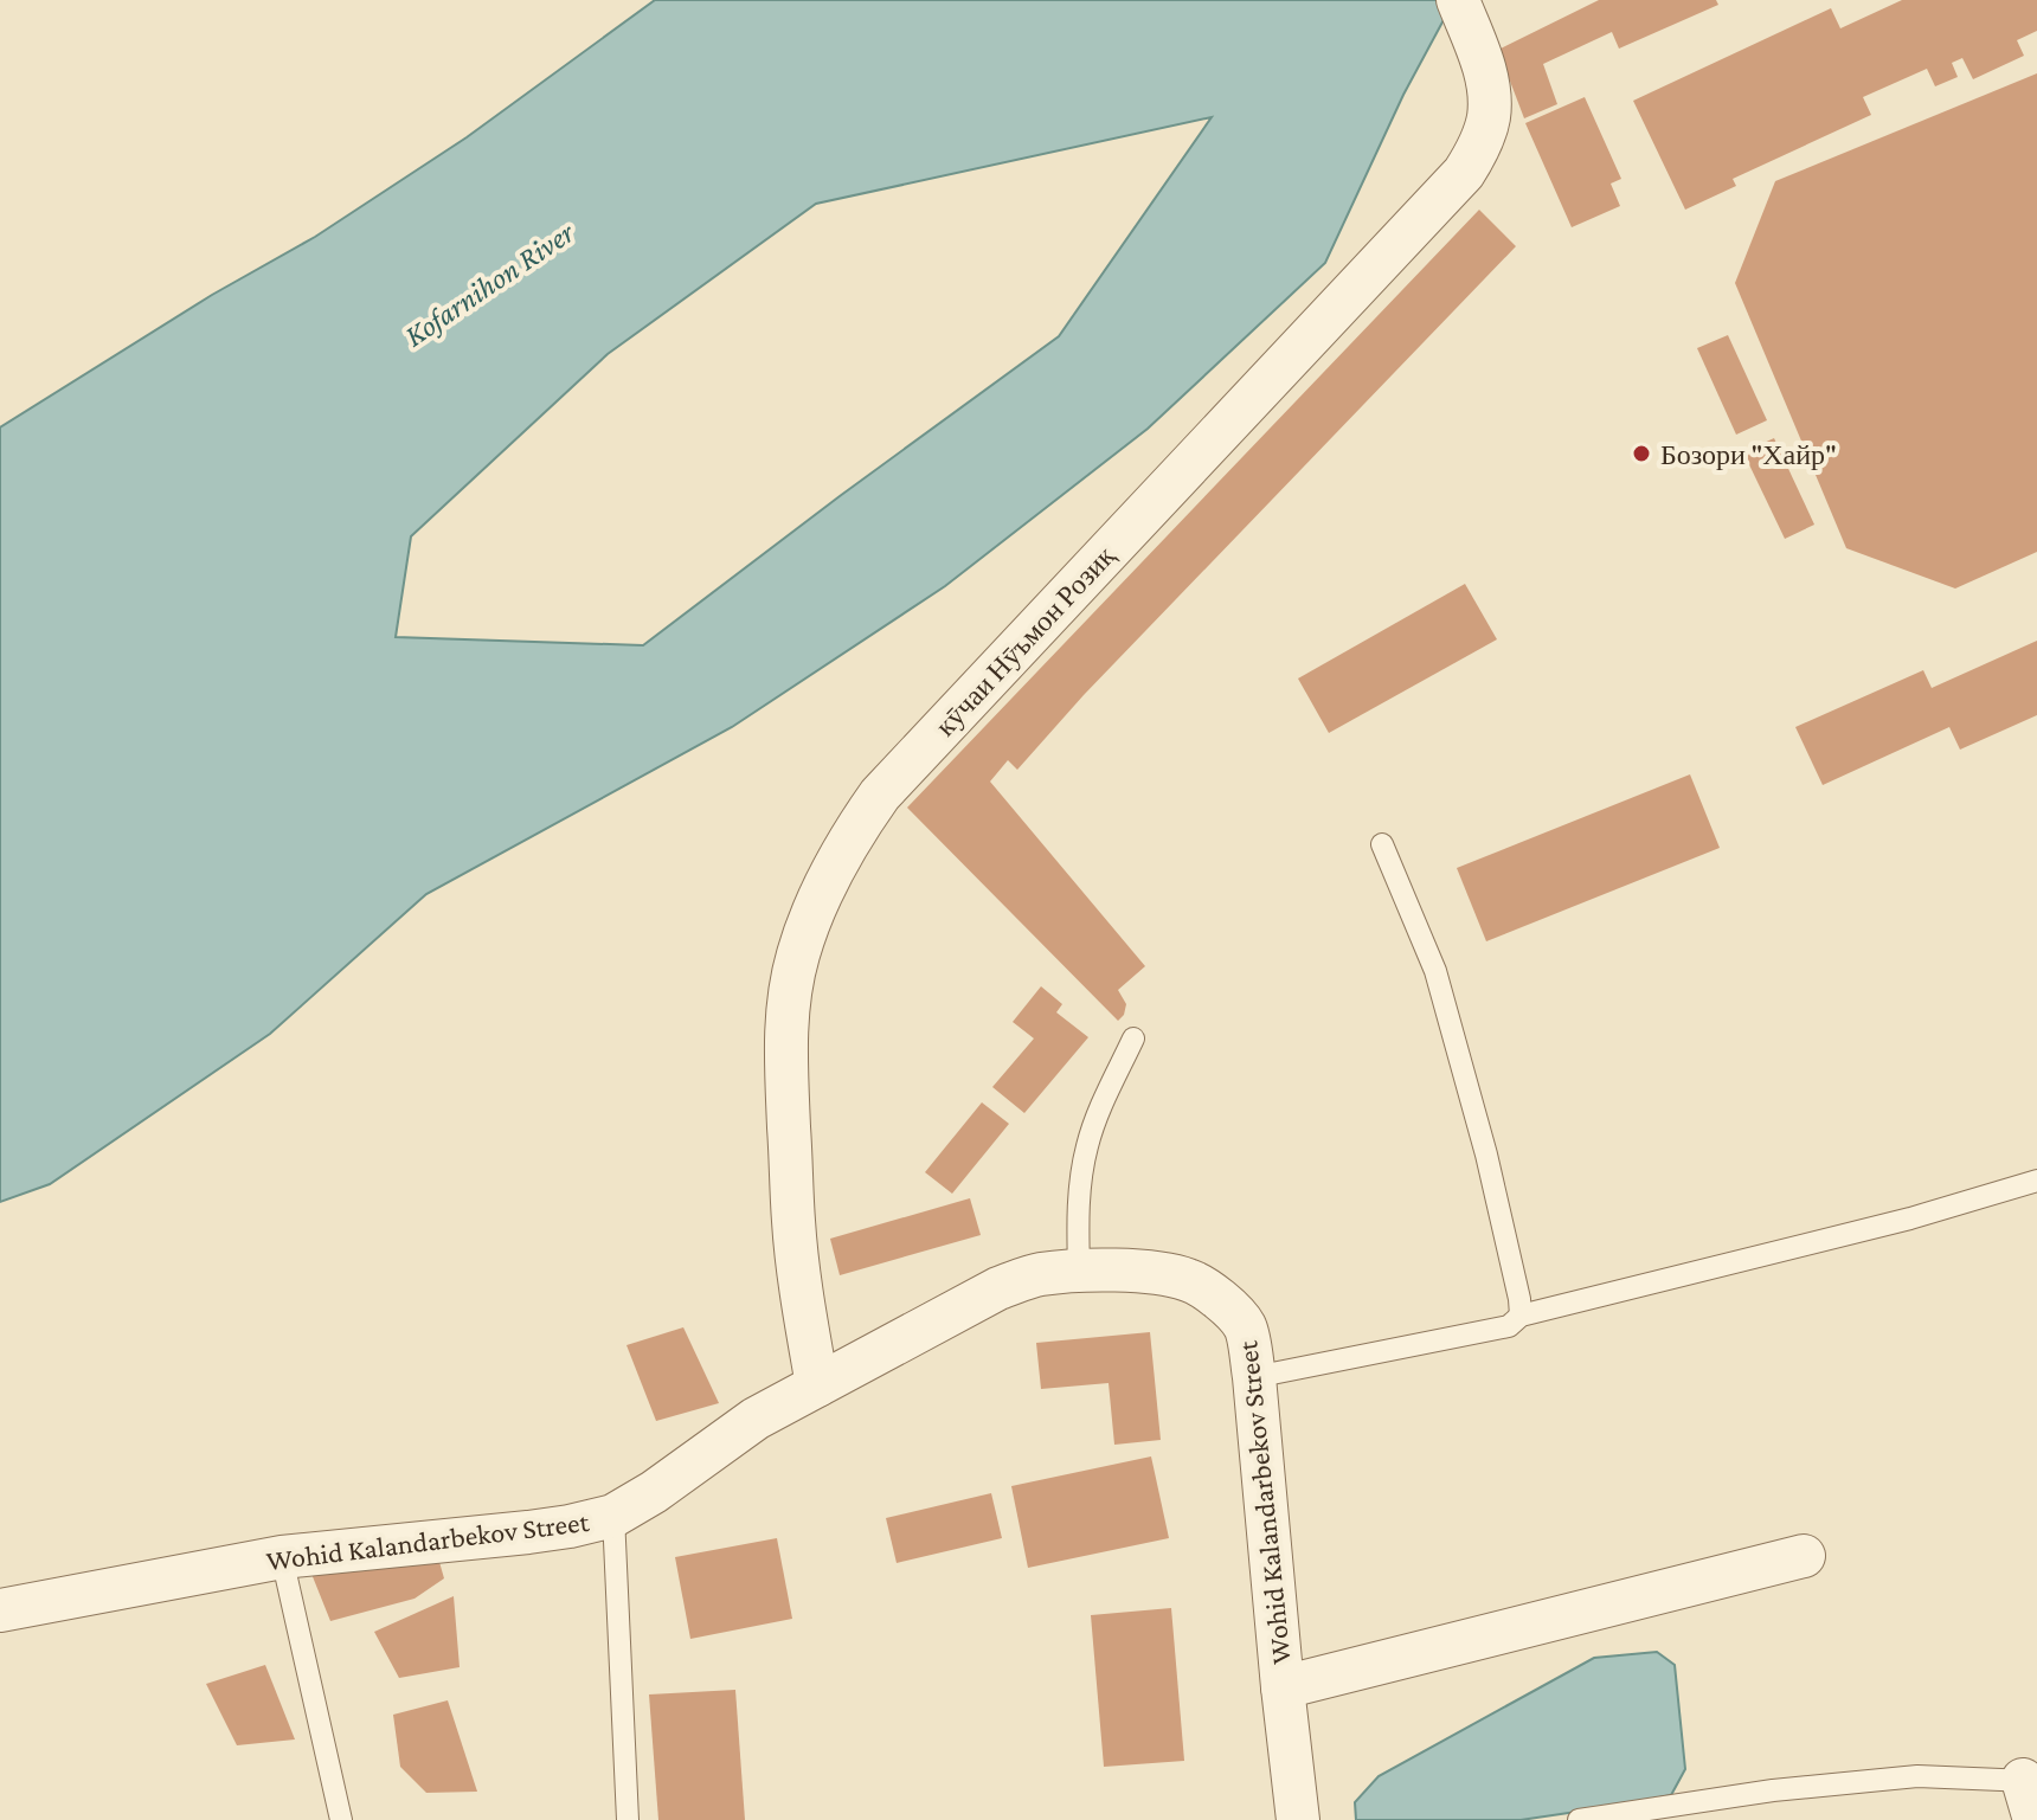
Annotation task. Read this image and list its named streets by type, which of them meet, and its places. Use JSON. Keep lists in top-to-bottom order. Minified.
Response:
{"streets":{"street":["кӯчаи Нӯъмон Розиқ","Wohid Kalandarbekov Street"]},"crossings":[["кӯчаи Нӯъмон Розиқ","Wohid Kalandarbekov Street"]],"water":["Kofarnihon River"],"places":["Бозори \"Хайр\""]}
